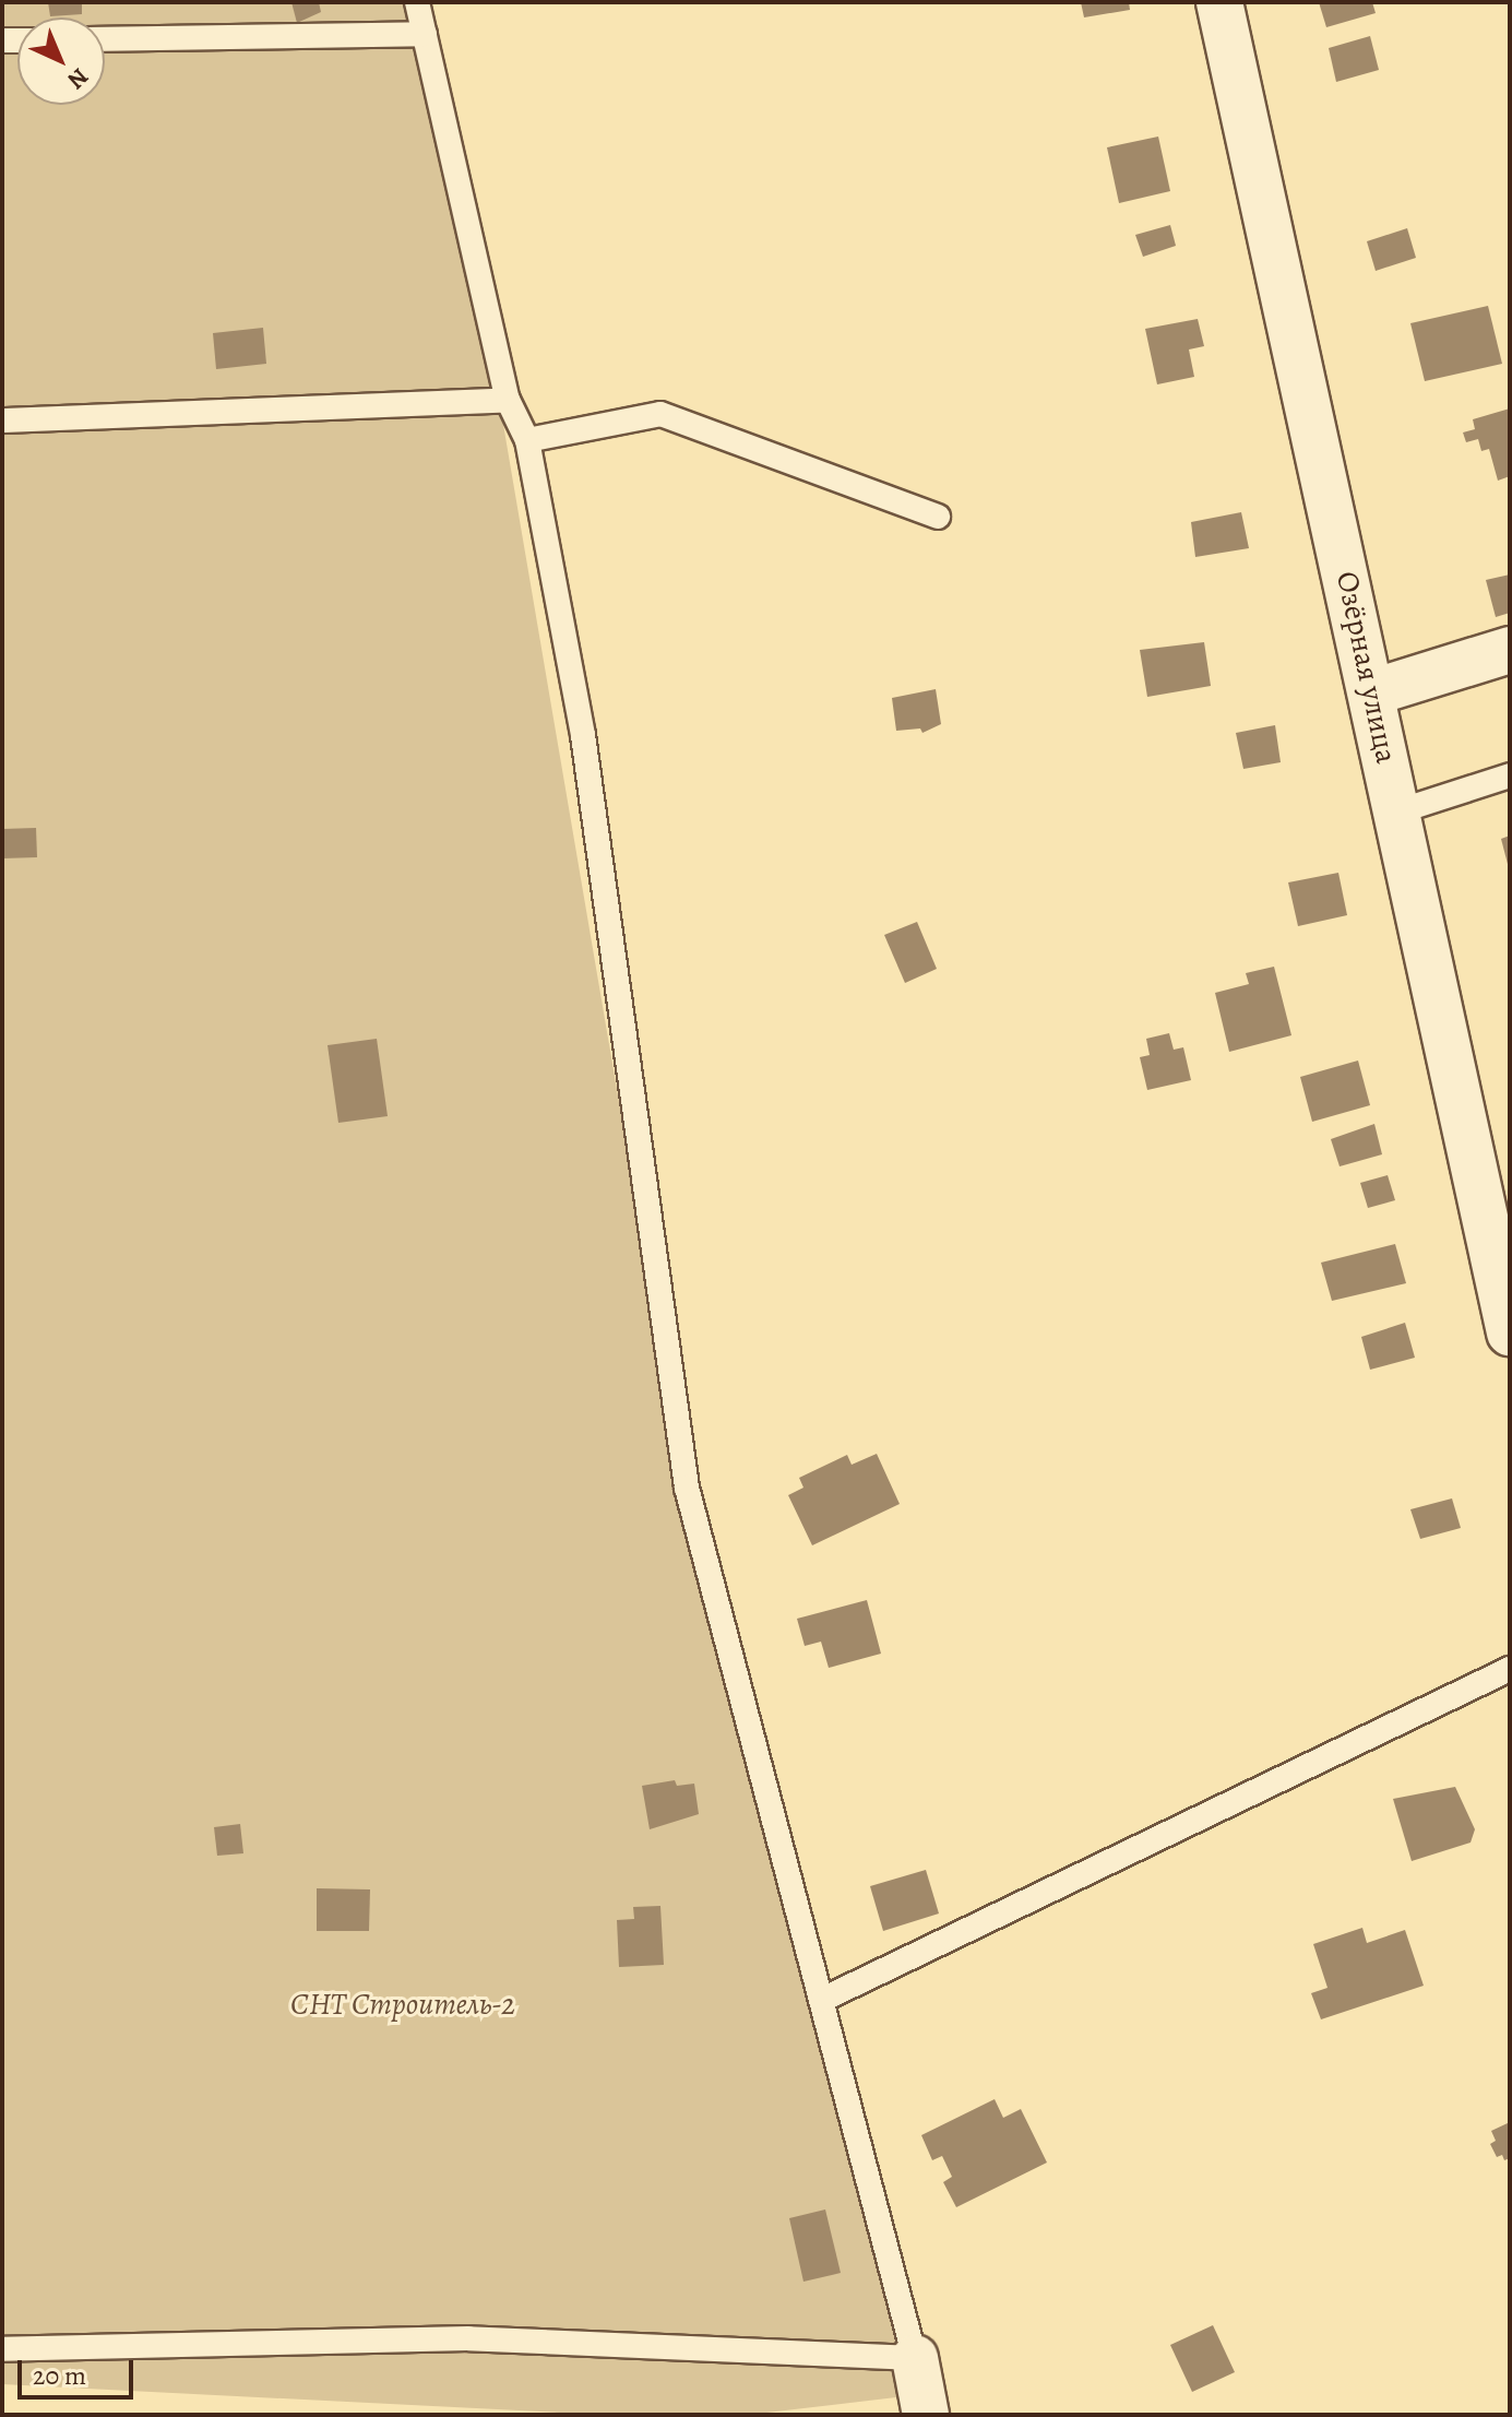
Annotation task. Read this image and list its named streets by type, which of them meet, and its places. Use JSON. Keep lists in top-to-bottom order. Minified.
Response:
{"streets":{"street":["Озёрная улица"]},"parks":["СНТ Строитель-2"],"scale_bar":"20 m","north":"bottom right"}
